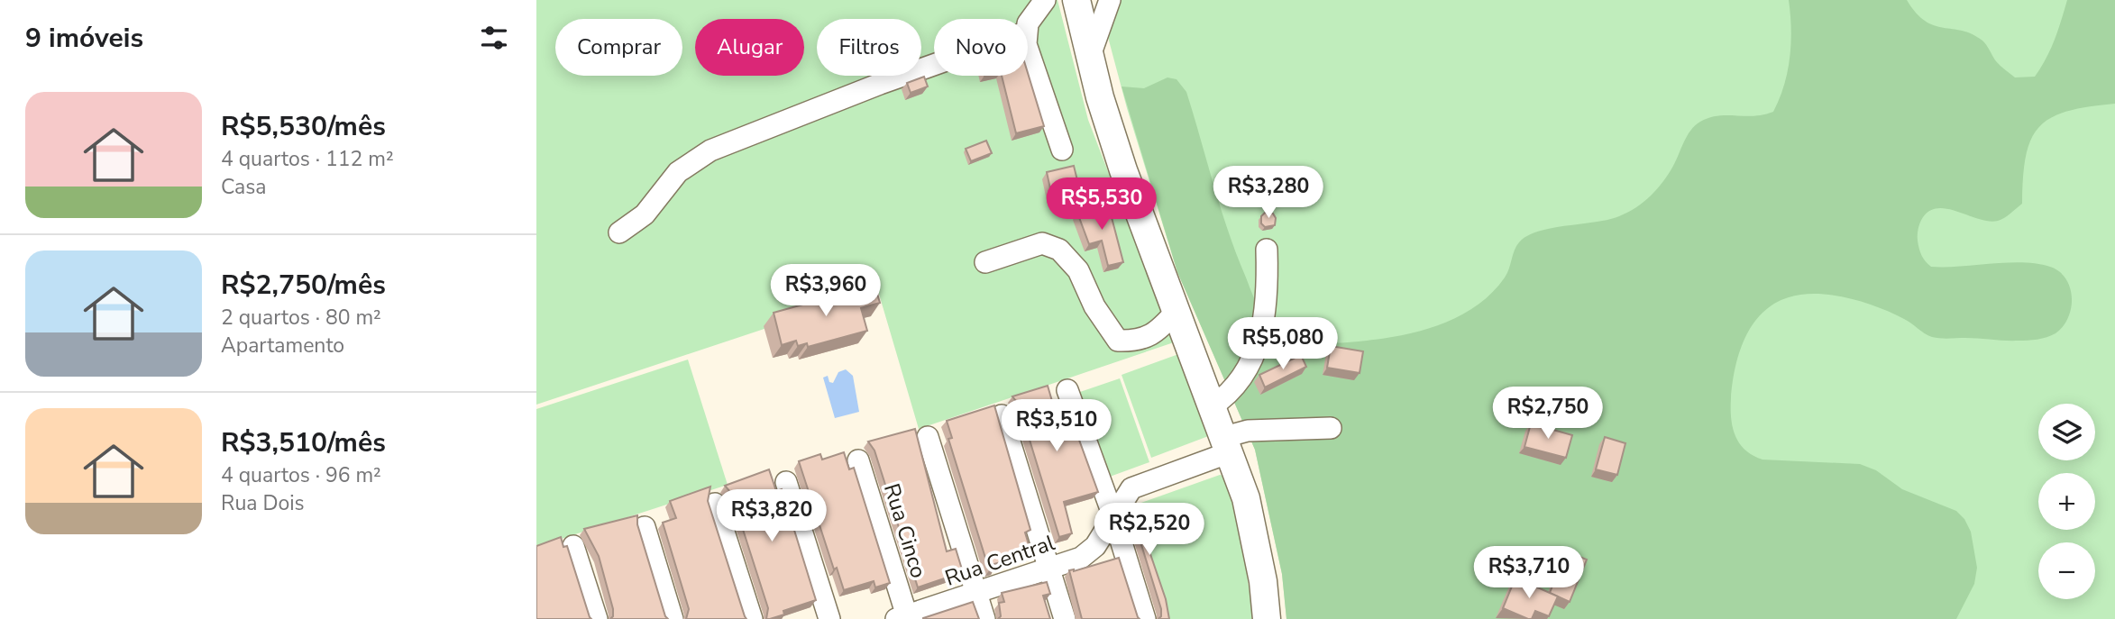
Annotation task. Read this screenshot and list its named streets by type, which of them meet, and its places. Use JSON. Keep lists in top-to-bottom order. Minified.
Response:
{"streets":{"street":["Rua Cinco","Rua Central"]},"crossings":[["Rua Cinco","Rua Central"]],"page":{"heading":"9 imóveis","chip":["Comprar","Alugar","Filtros","Novo"],"list":[{"name":"R$5,530/mês","note":"4 quartos · 112 m² · Casa"},{"name":"R$2,750/mês","note":"2 quartos · 80 m² · Apartamento"},{"name":"R$3,510/mês","note":"4 quartos · 96 m² · Rua Dois"}],"price":["R$3,280","R$5,530","R$3,960","R$5,080","R$2,750","R$3,510","R$3,820","R$2,520","R$3,710"],"map_buttons":["+","−"]}}
